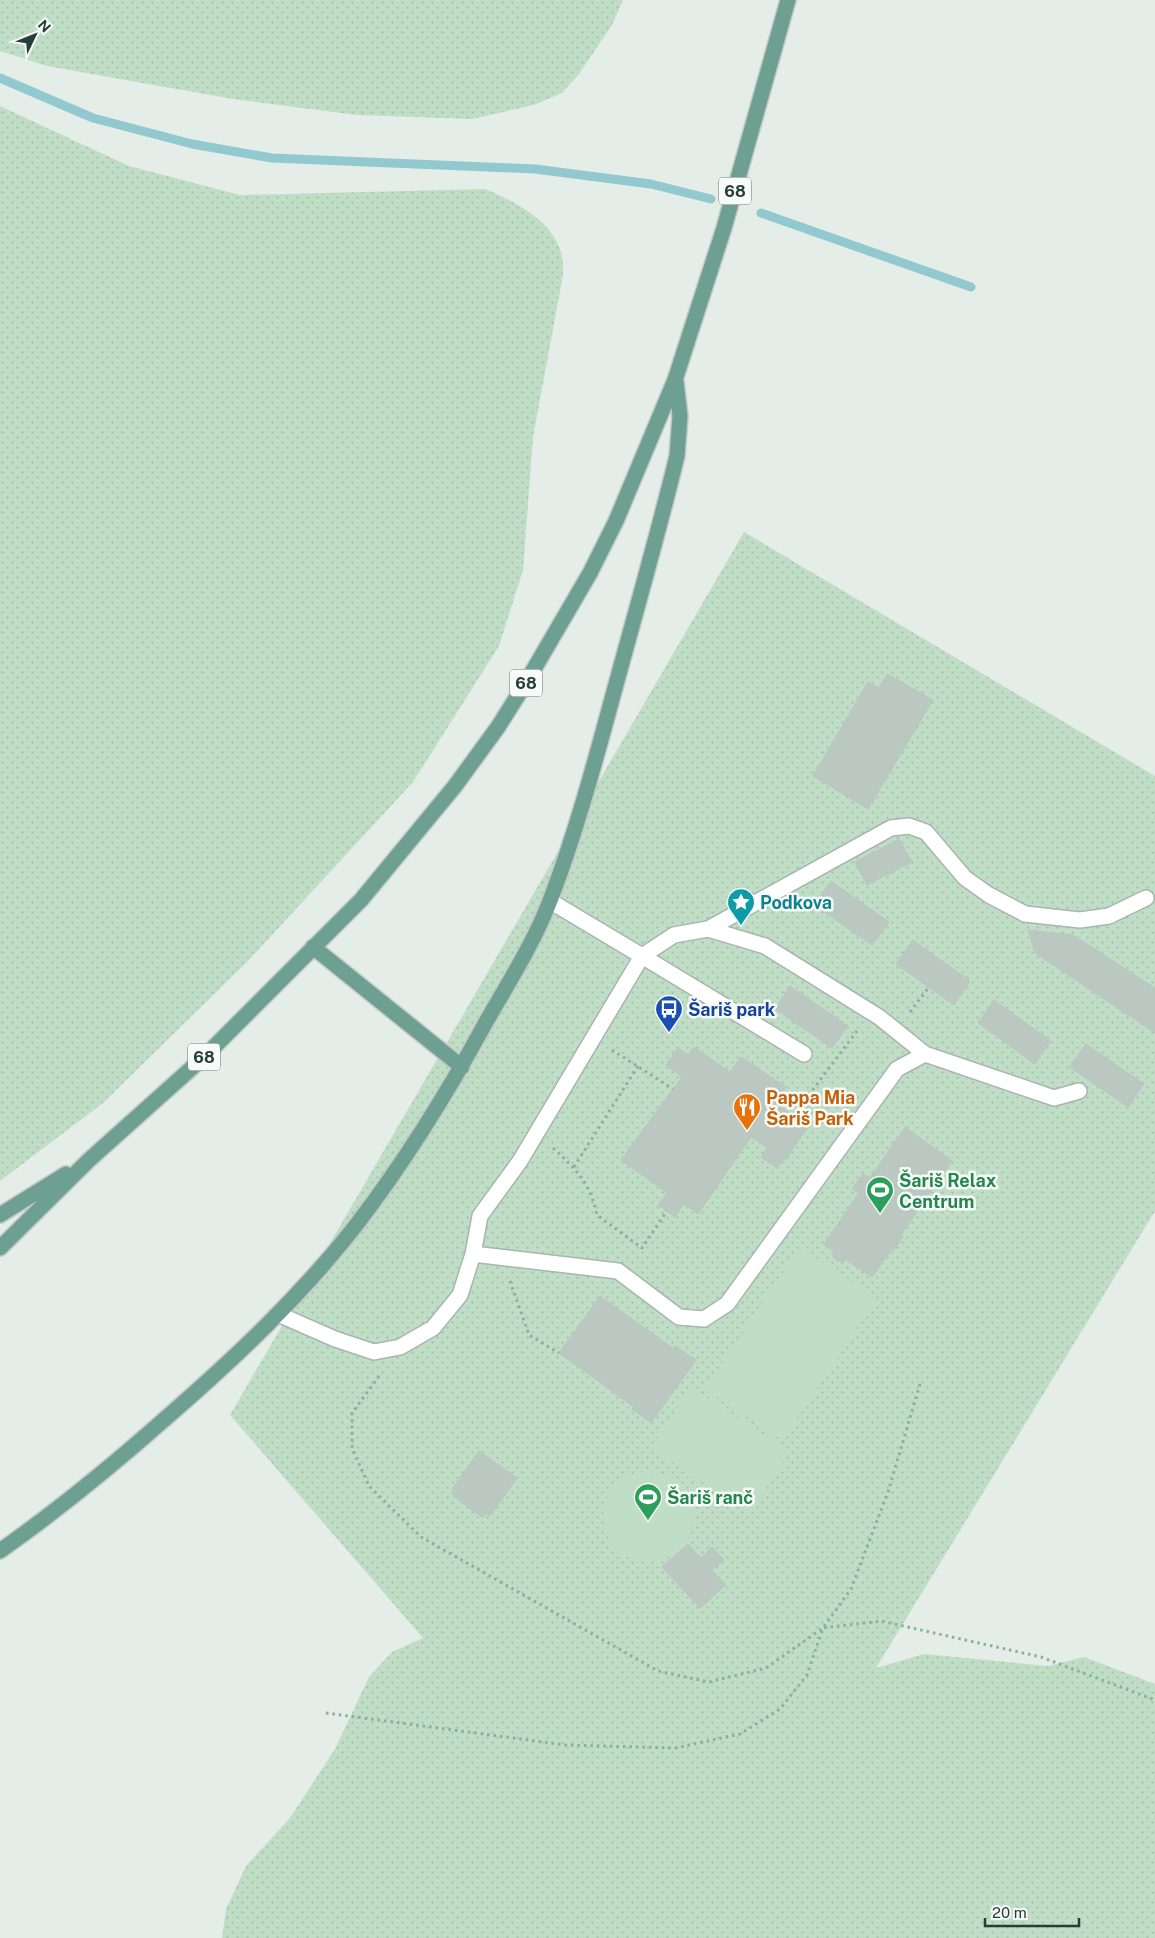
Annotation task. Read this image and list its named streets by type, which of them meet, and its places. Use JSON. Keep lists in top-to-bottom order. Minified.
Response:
{"streets":{"main road":["68"]},"places":{"place":["Podkova"],"bus stop":["Šariš park"],"restaurant":["Pappa Mia Šariš Park"],"sports":["Šariš Relax Centrum","Šariš ranč"]},"scale_bar":"20 m","north":"top right"}
